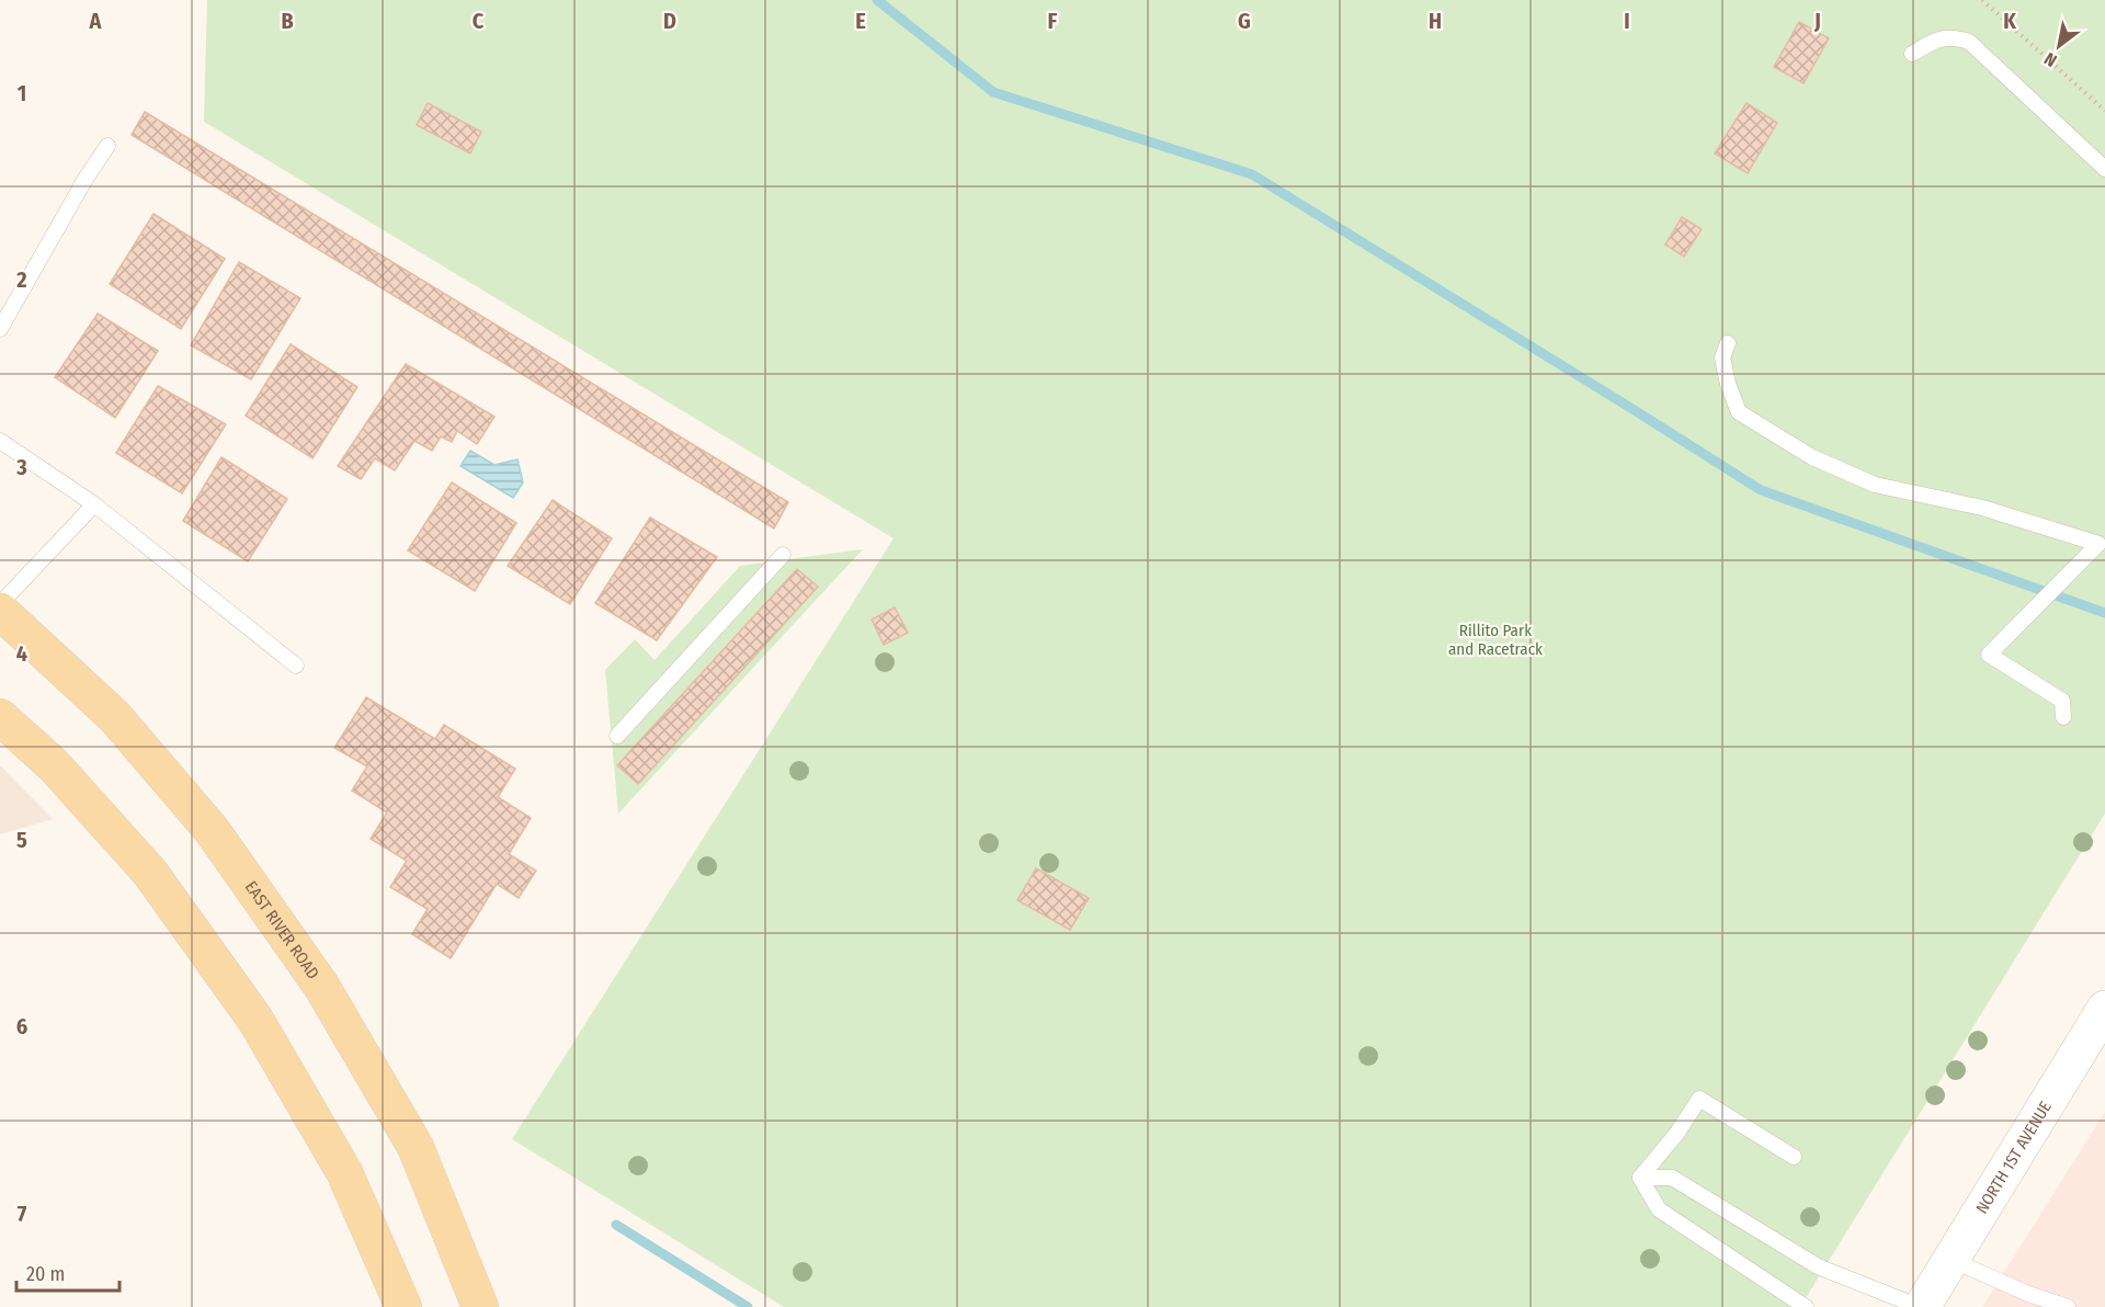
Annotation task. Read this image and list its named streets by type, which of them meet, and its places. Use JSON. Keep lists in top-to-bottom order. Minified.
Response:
{"streets":{"main road":["EAST RIVER ROAD","NORTH 1ST AVENUE"]},"parks":["Rillito Park and Racetrack"],"scale_bar":"20 m","north":"bottom left","grid":{"columns":["A","B","C","D","E","F","G","H","I","J","K"],"rows":["1","2","3","4","5","6","7"]}}
